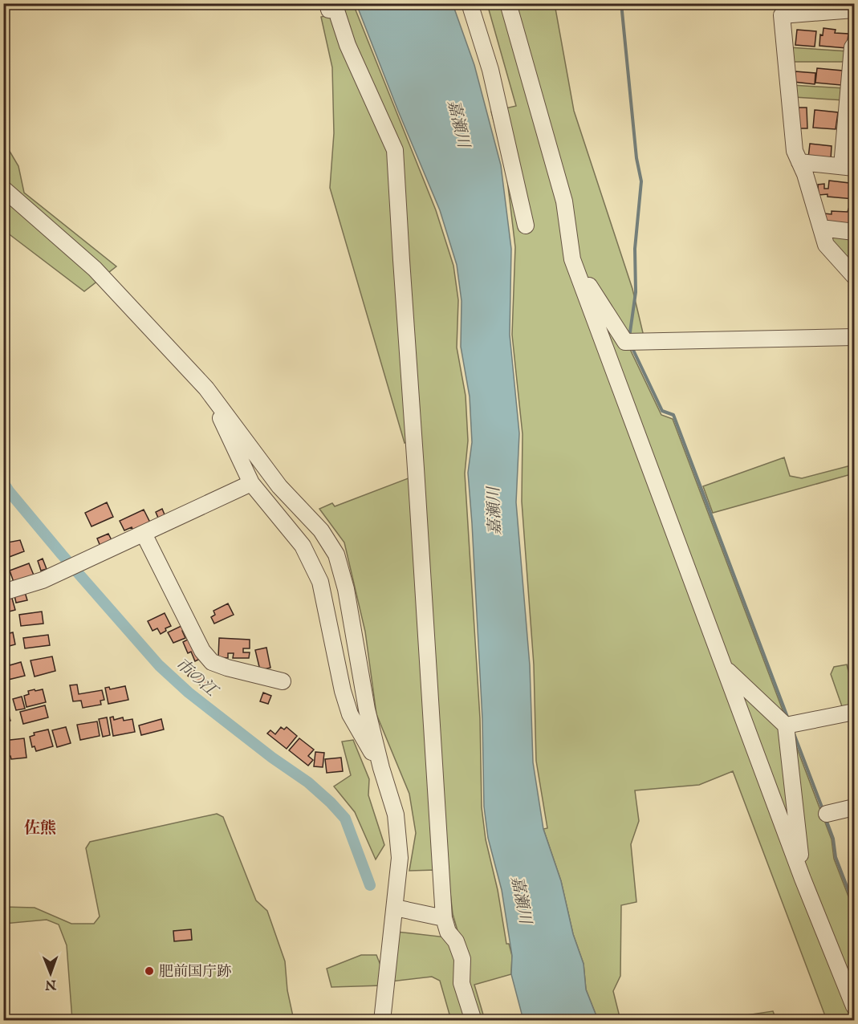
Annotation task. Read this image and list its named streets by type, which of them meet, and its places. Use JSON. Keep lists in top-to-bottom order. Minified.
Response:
{"districts":["佐熊"],"water":["嘉瀬川","市の江"],"places":["肥前国庁跡"],"north":"bottom"}
